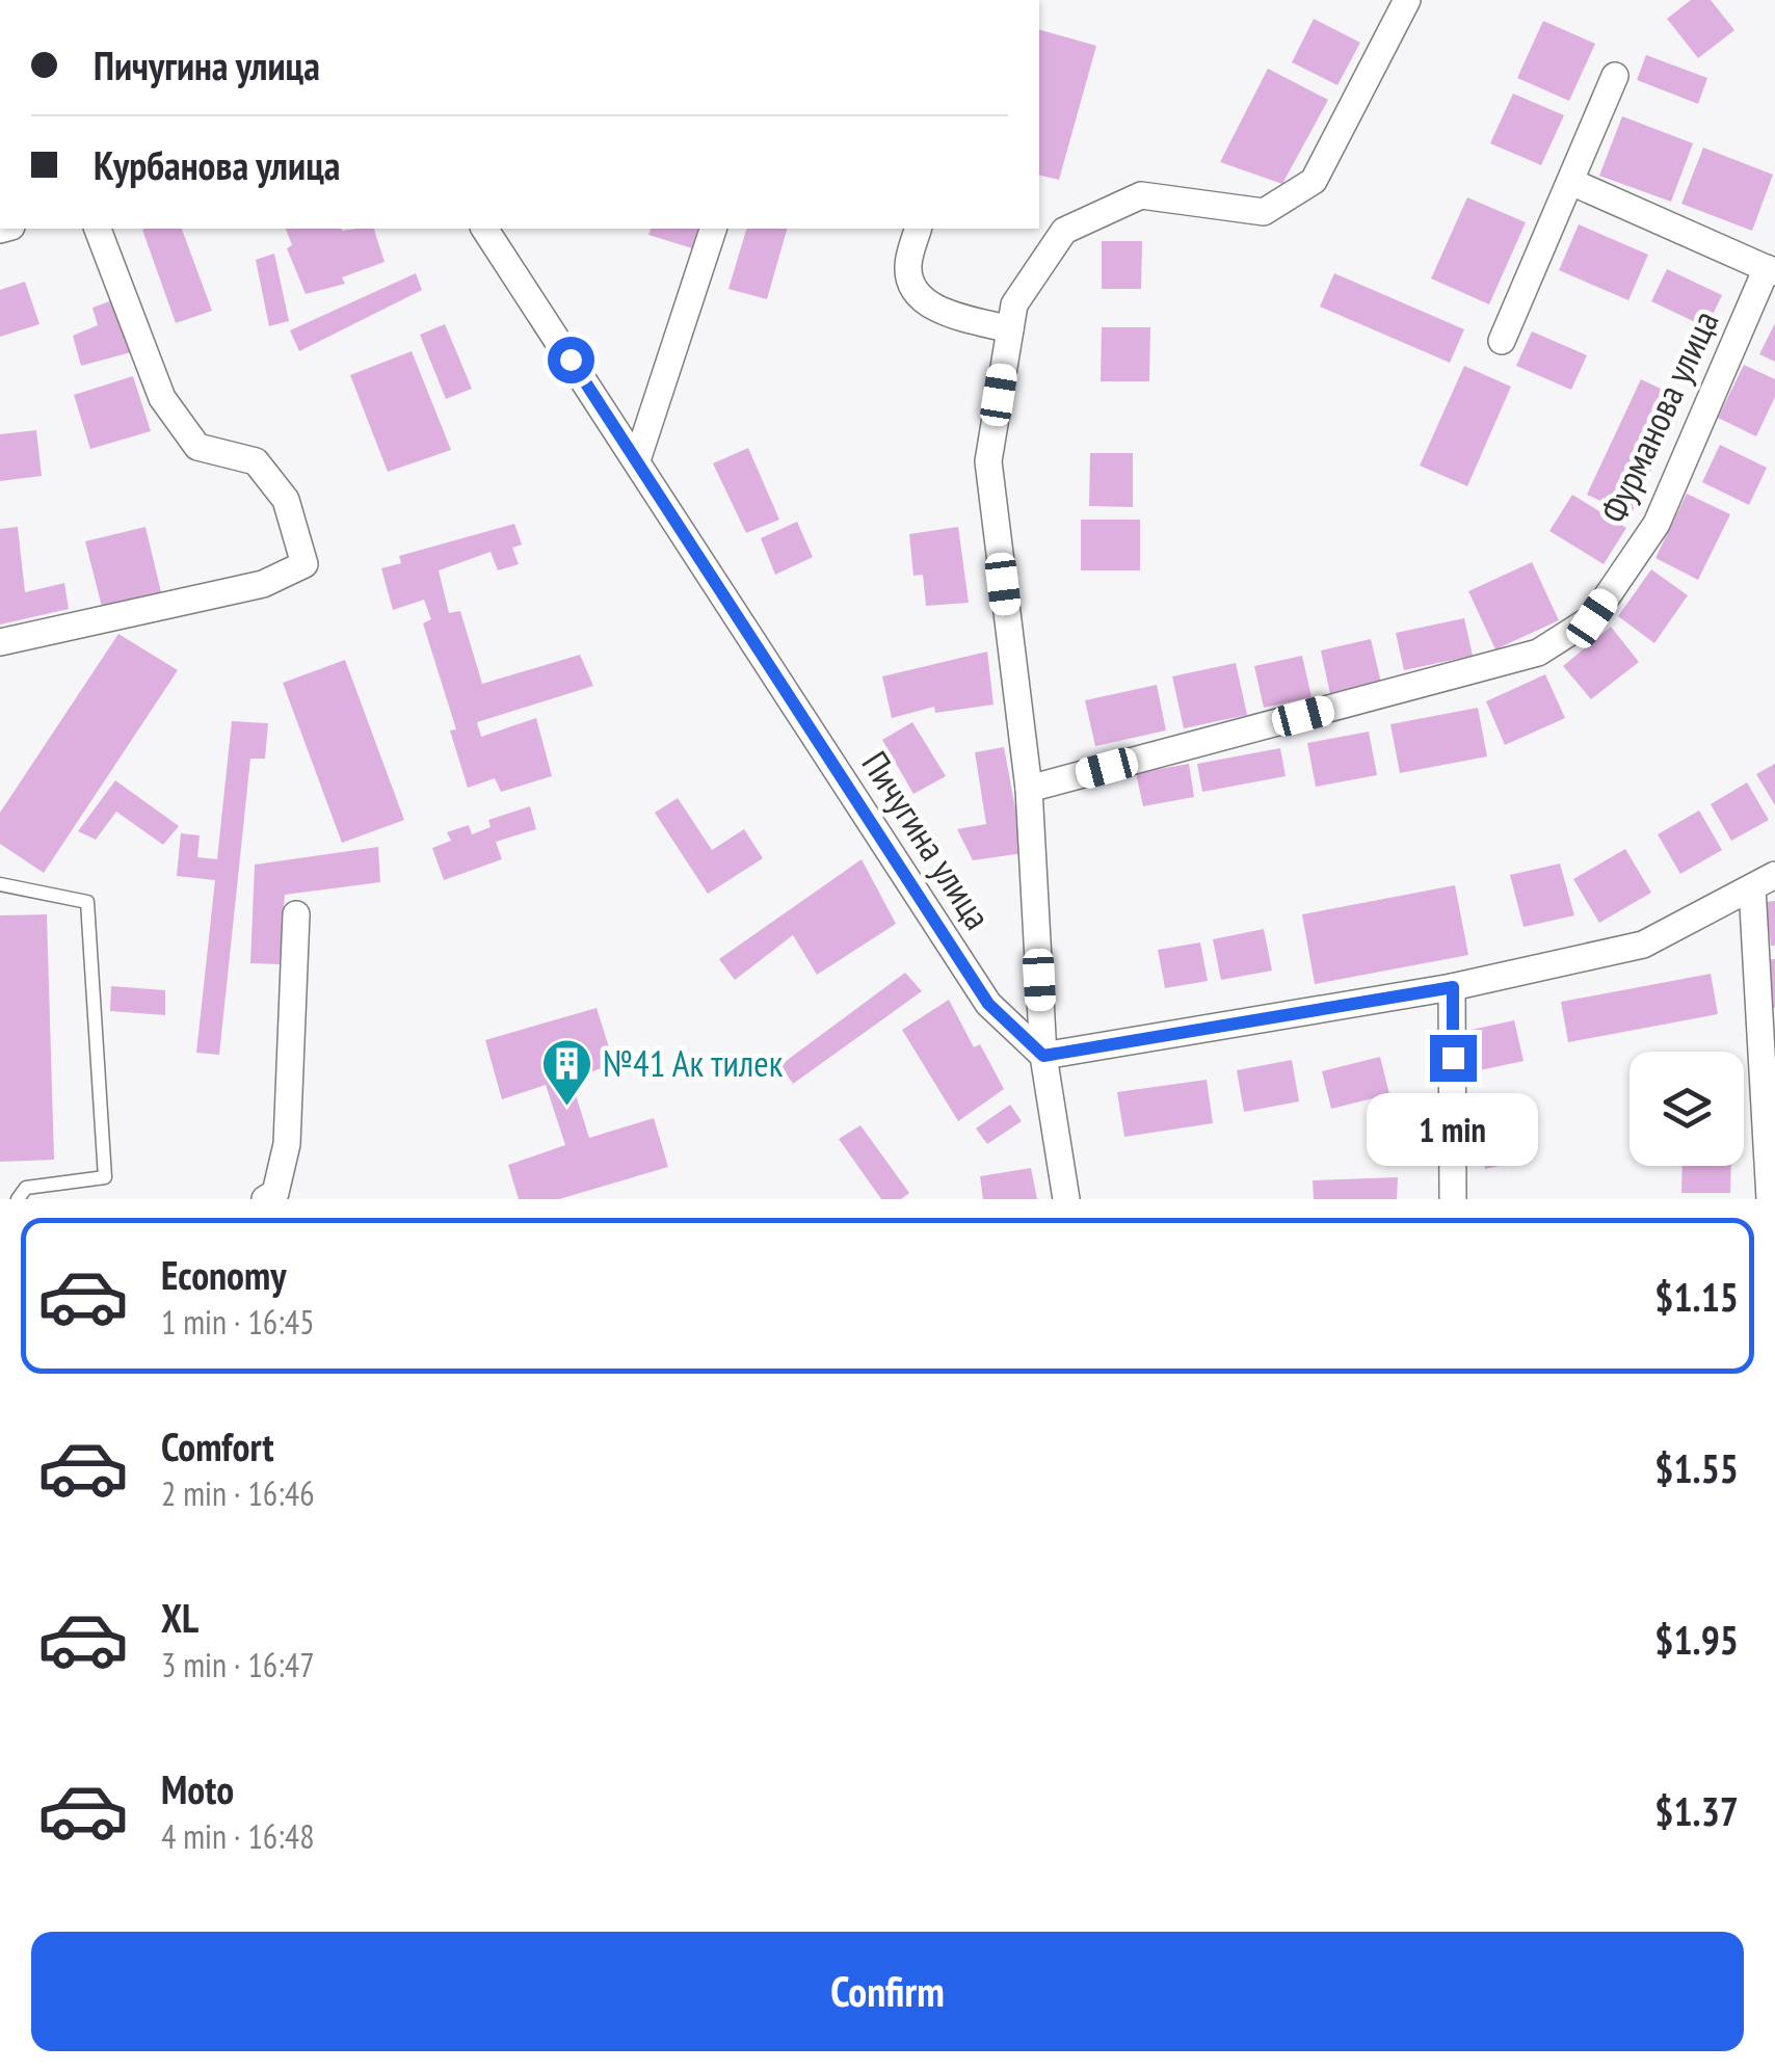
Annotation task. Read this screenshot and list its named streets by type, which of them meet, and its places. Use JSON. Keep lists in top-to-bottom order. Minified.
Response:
{"streets":{"street":["Фурманова улица","Пичугина улица"]},"places":{"building":["№41 Ак тилек"]},"page":{"banner":["Пичугина улица","Курбанова улица"],"bubble":"1 min","list":[{"name":"Economy","note":"1 min · 16:45","value":"$1.15"},{"name":"Comfort","note":"2 min · 16:46","value":"$1.55"},{"name":"XL","note":"3 min · 16:47","value":"$1.95"},{"name":"Moto","note":"4 min · 16:48","value":"$1.37"}],"buttons":"Confirm"}}
